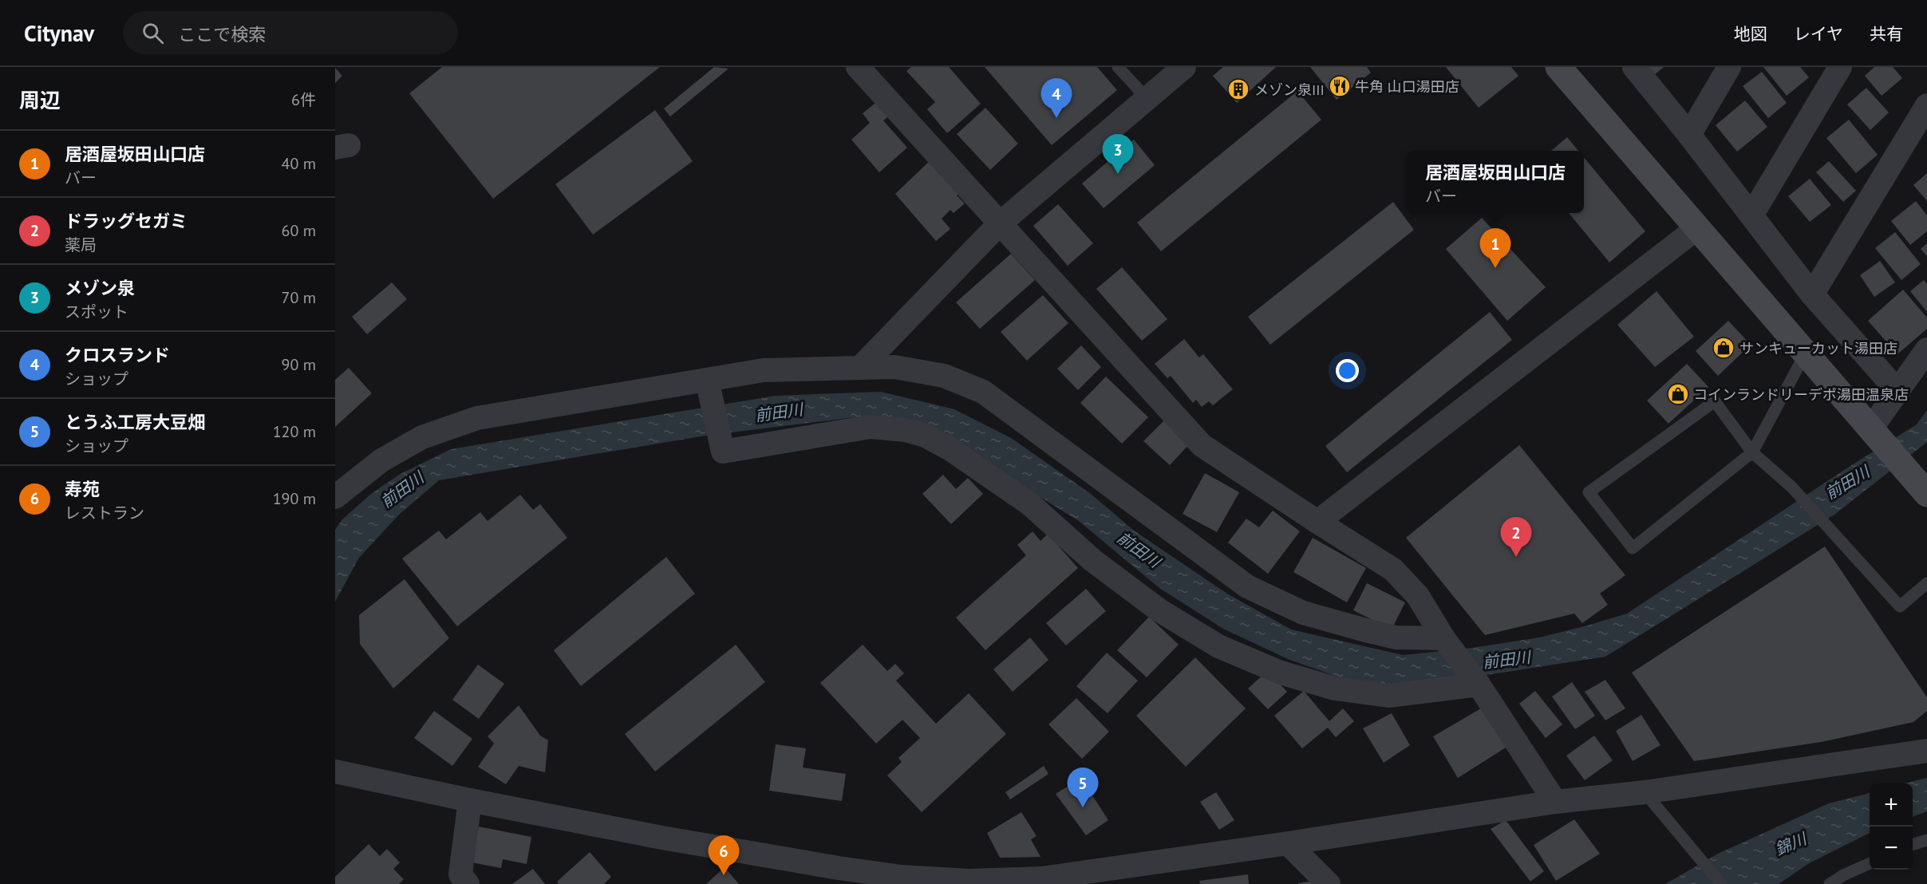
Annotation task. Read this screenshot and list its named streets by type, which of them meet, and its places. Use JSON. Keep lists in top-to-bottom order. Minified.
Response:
{"water":["前田川","錦川"],"places":{"restaurant":["牛角 山口湯田店"],"building":["メゾン泉III"],"shop":["サンキューカット湯田店","コインランドリーデポ湯田温泉店"]},"page":{"header":"Citynav","search":"ここで検索","nav":["地図","レイヤ","共有"],"heading":["周辺","6件"],"pins":["4","3","1","2","5","6"],"list":[{"mark":"1","name":"居酒屋坂田山口店","note":"バー","value":"40 m"},{"mark":"2","name":"ドラッグセガミ","note":"薬局","value":"60 m"},{"mark":"3","name":"メゾン泉","note":"スポット","value":"70 m"},{"mark":"4","name":"クロスランド","note":"ショップ","value":"90 m"},{"mark":"5","name":"とうふ工房大豆畑","note":"ショップ","value":"120 m"},{"mark":"6","name":"寿苑","note":"レストラン","value":"190 m"}],"popup":["居酒屋坂田山口店","バー"],"map_buttons":["+","−"]}}
